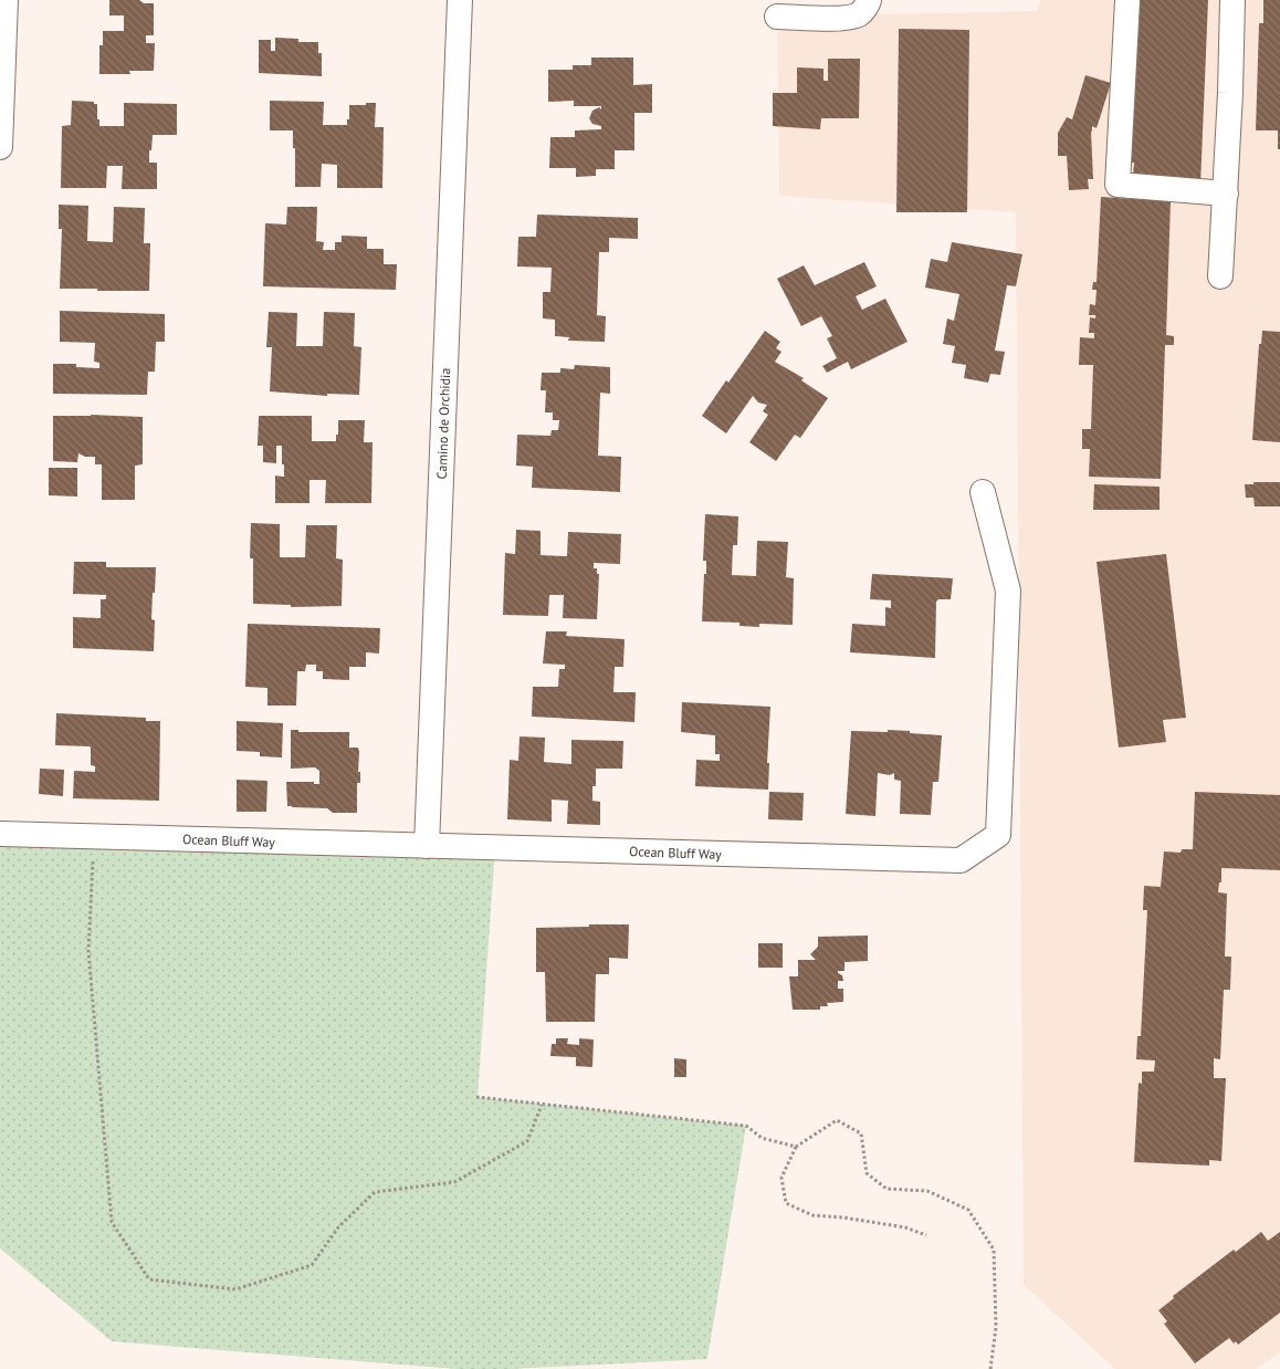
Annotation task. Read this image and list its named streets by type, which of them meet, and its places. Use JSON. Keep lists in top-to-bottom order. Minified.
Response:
{"streets":{"street":["Camino de Orchidia","Ocean Bluff Way"]},"crossings":[["Camino de Orchidia","Ocean Bluff Way"]]}
